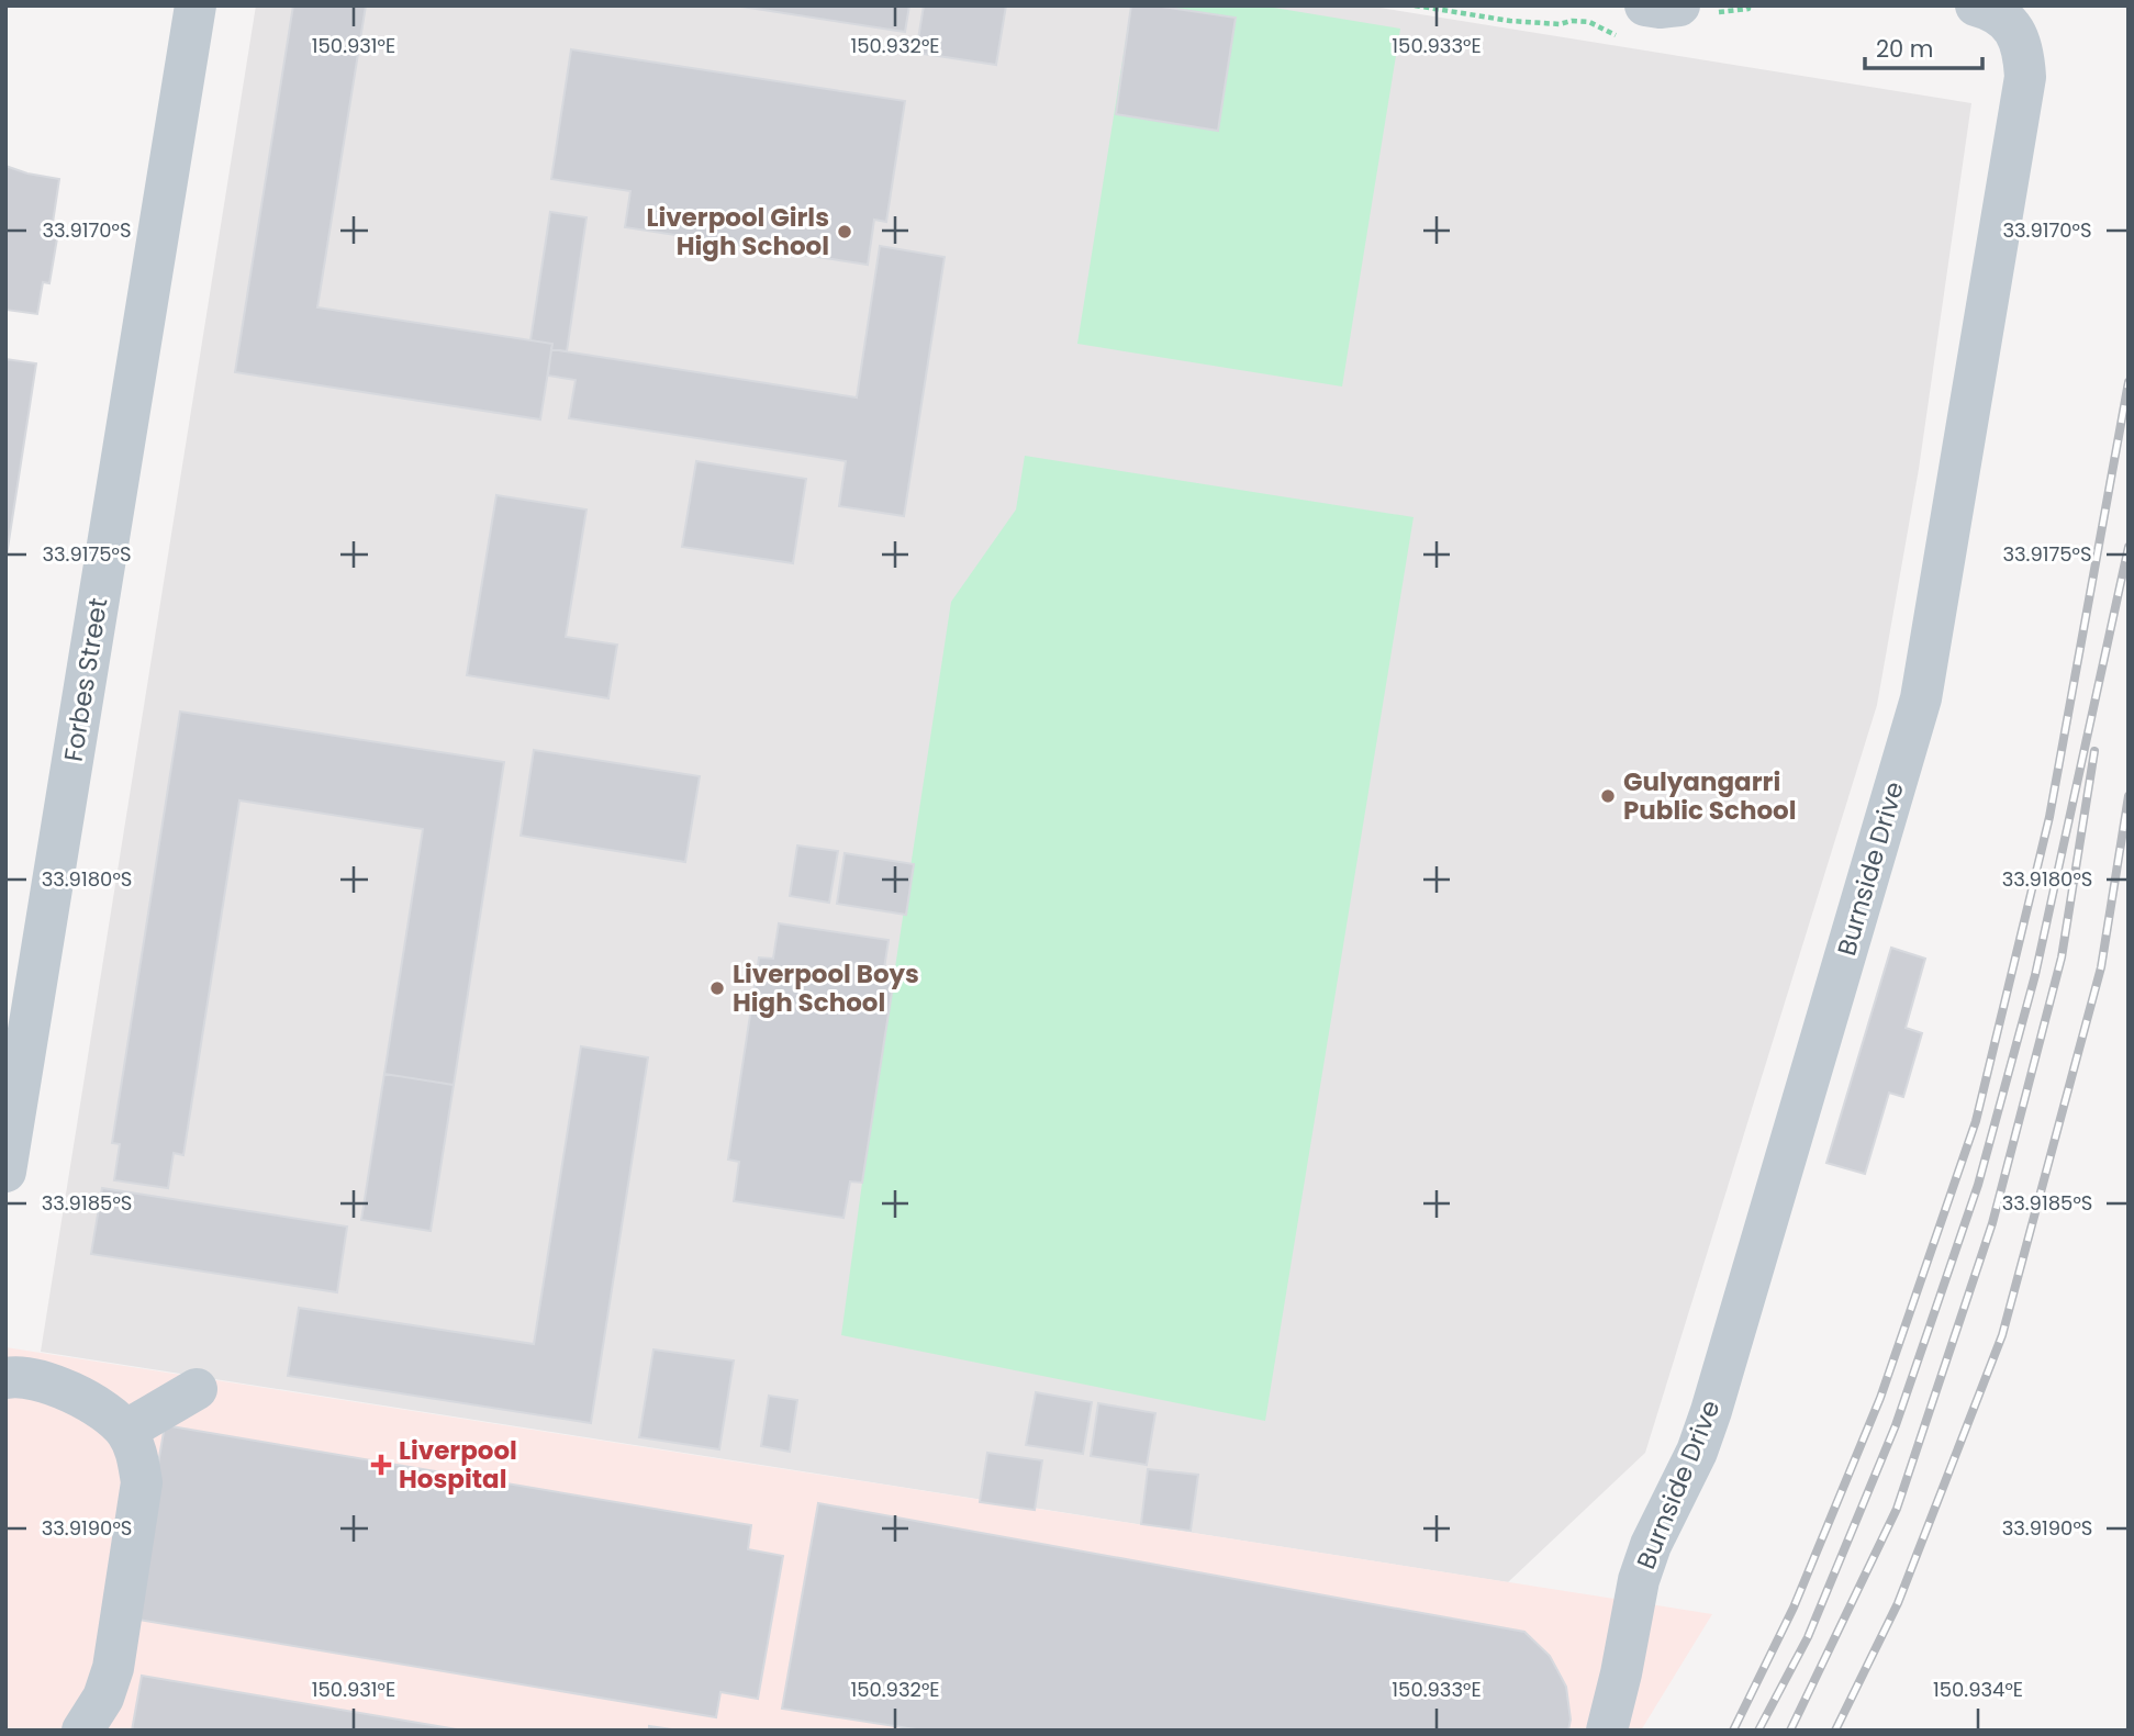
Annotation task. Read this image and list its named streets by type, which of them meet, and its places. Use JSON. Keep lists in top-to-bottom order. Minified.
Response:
{"streets":{"street":["Forbes Street","Burnside Drive"]},"places":{"other":["Liverpool Girls High School","Gulyangarri Public School","Liverpool Boys High School"],"health":["Liverpool Hospital"]},"scale_bar":"20 m","coordinates":["150.931°E","150.932°E","150.933°E","33.9170°S","33.9175°S","33.9180°S","33.9185°S","33.9190°S","150.934°E"]}
